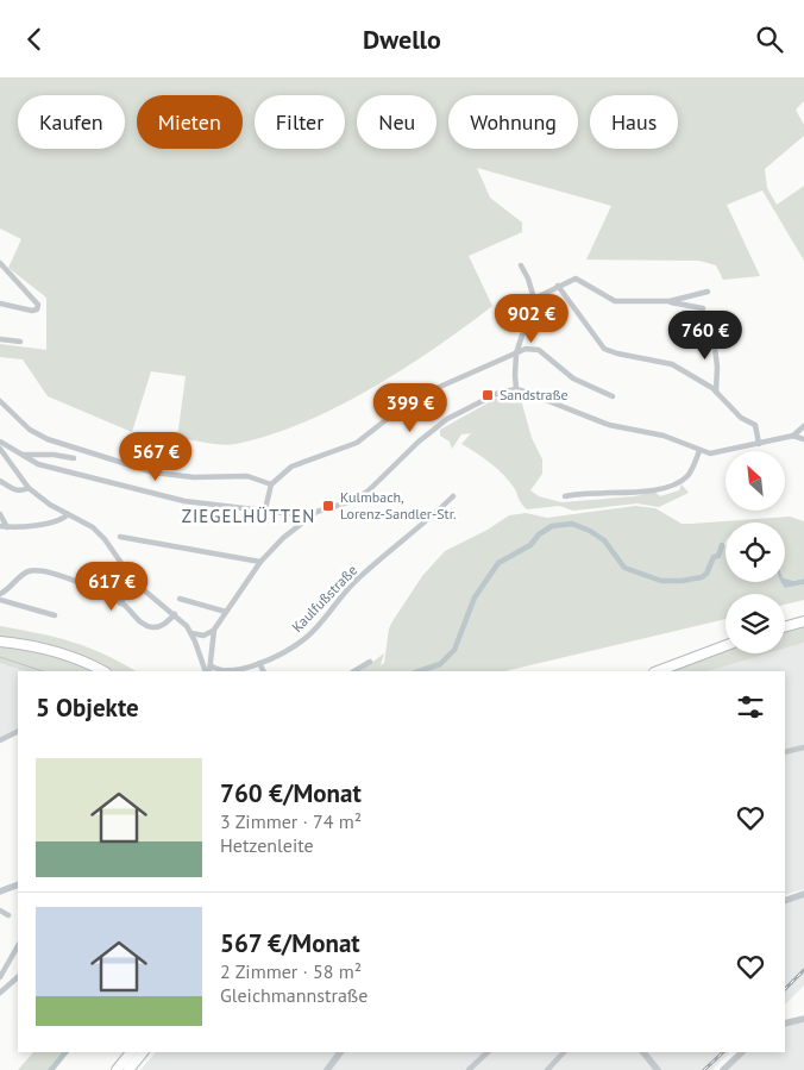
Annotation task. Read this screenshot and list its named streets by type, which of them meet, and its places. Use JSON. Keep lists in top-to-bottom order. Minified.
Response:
{"streets":{"street":["Kaulfußstraße"]},"districts":["ZIEGELHÜTTEN"],"places":{"transit":["Sandstraße","Kulmbach, Lorenz-Sandler-Str."]},"north":"top left","page":{"header":"Dwello","chip":["Kaufen","Mieten","Filter","Neu","Wohnung","Haus"],"price":["902 €","760 €","399 €","567 €","617 €"],"heading":"5 Objekte","list":[{"name":"760 €/Monat","note":"3 Zimmer · 74 m² · Hetzenleite"},{"name":"567 €/Monat","note":"2 Zimmer · 58 m² · Gleichmannstraße"}]}}
